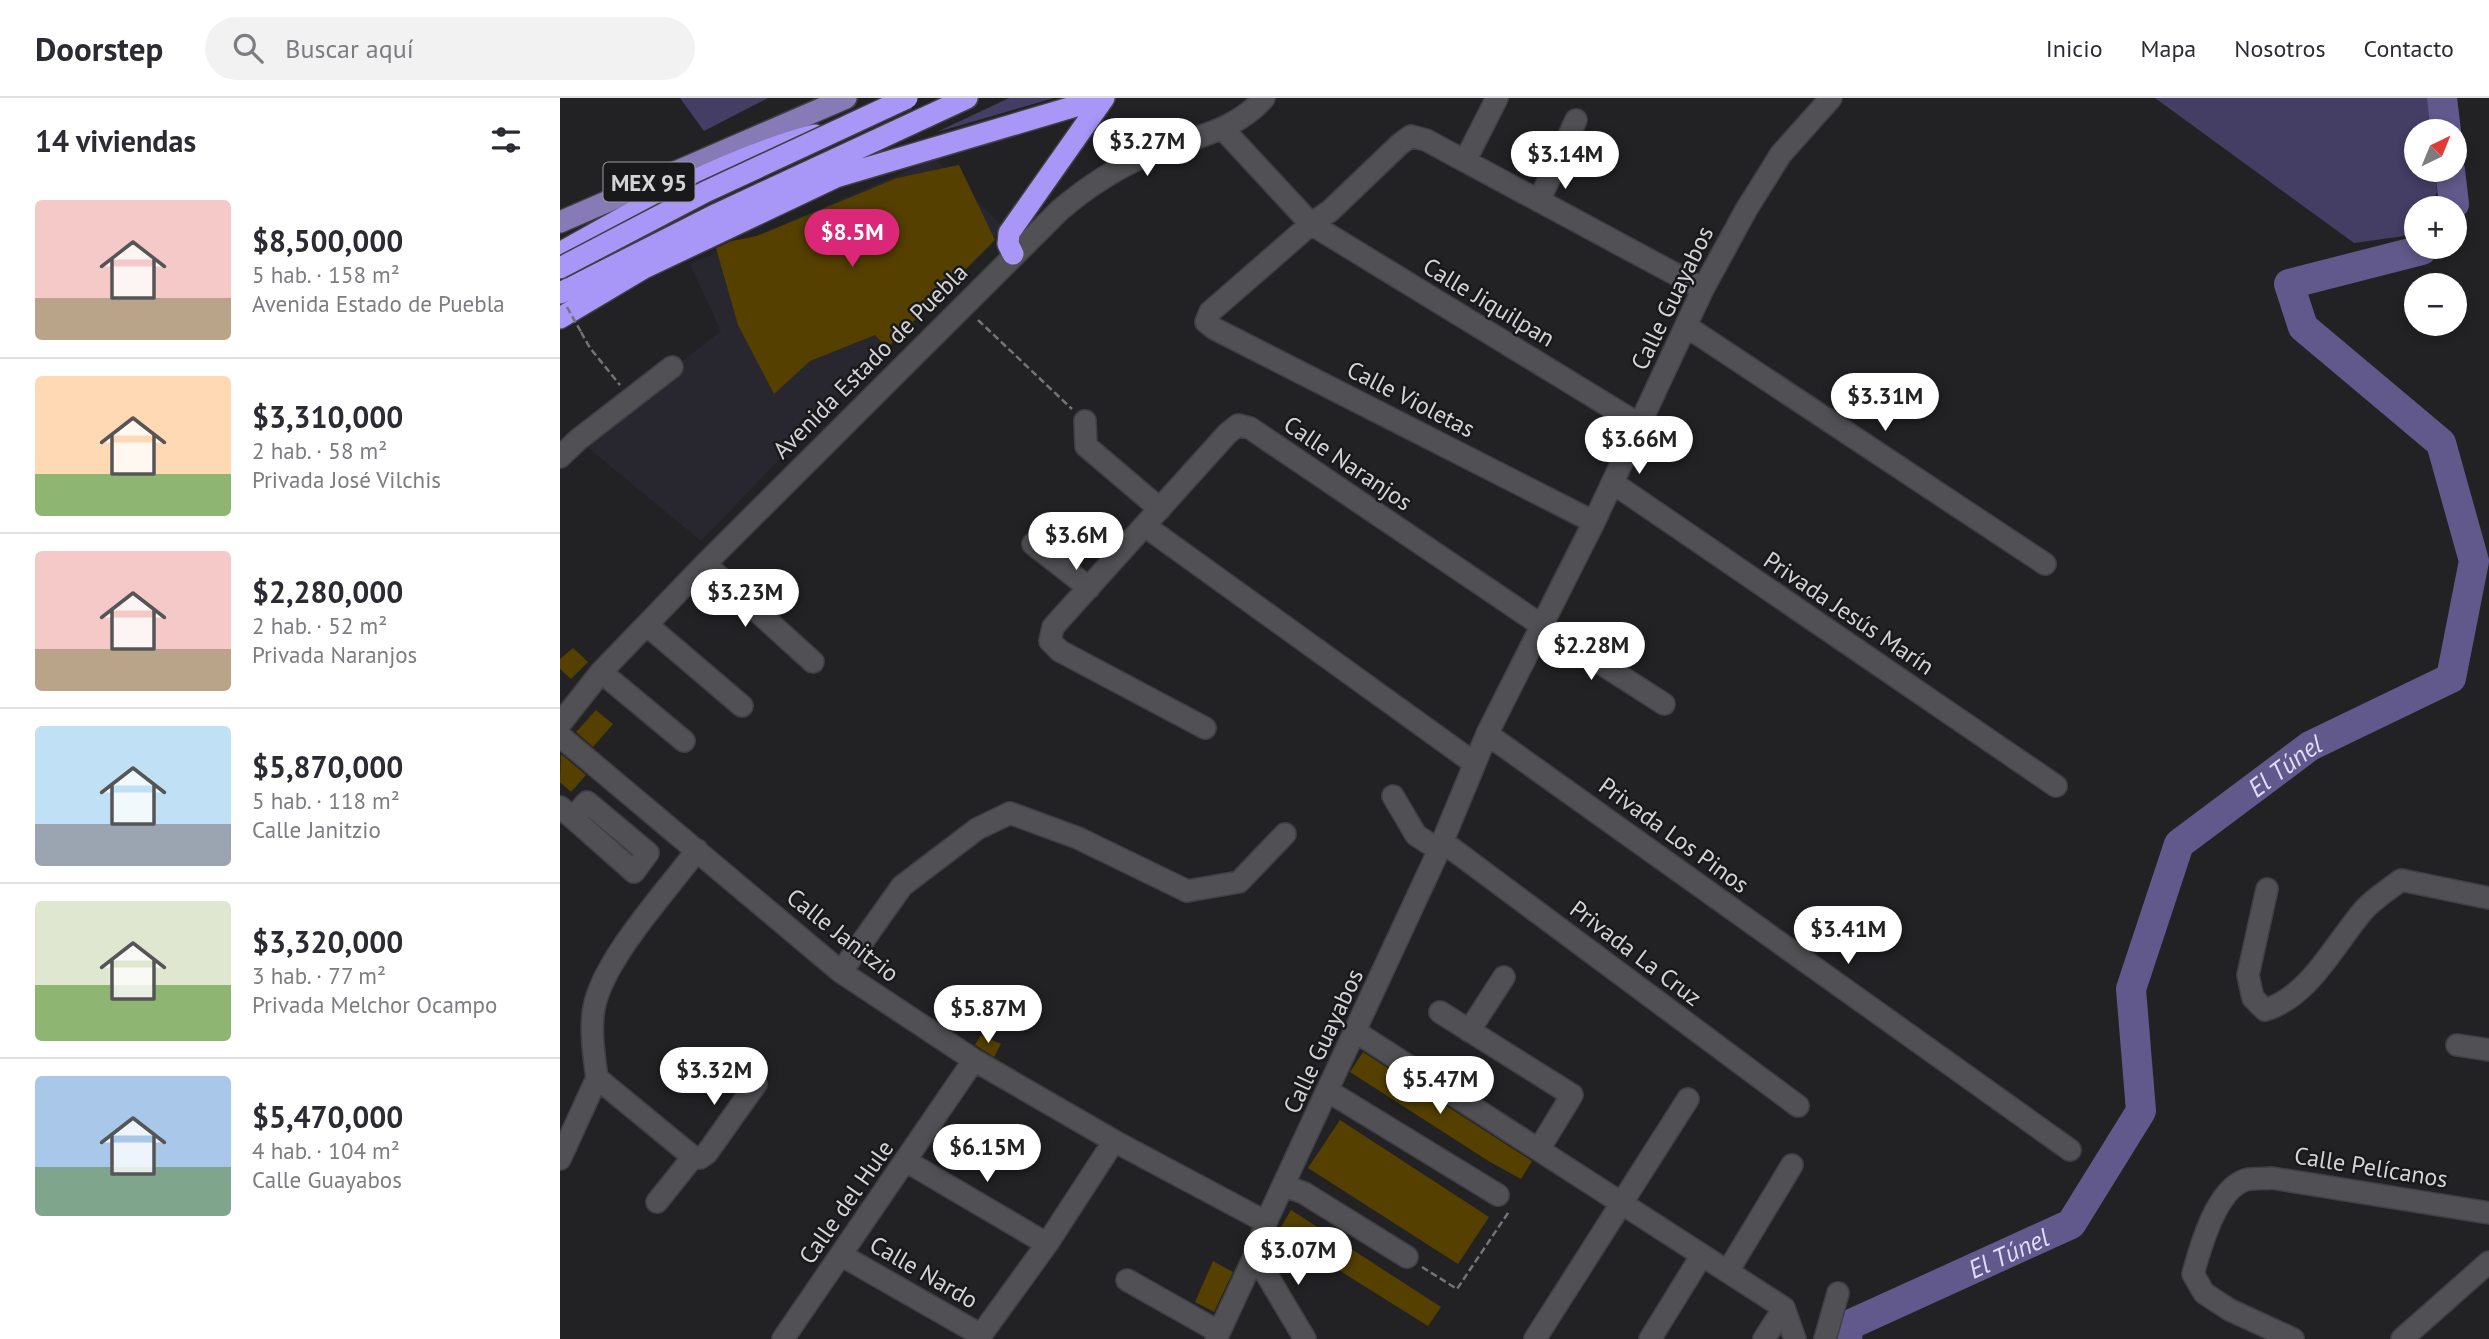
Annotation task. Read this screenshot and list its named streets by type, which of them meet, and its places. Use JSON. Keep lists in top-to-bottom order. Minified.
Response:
{"streets":{"main road":["MEX 95"],"street":["Calle Guayabos","Calle Jiquilpan","Avenida Estado de Puebla","Calle Violetas","Calle Naranjos","Privada Jesús Marín","Privada Los Pinos","Calle Janitzio","Privada La Cruz","Calle Pelícanos","Calle del Hule","Calle Nardo"]},"crossings":[["Calle Guayabos","Calle Jiquilpan"],["Calle Guayabos","Calle Violetas"],["Calle Guayabos","Calle Naranjos"],["Calle Guayabos","Privada Jesús Marín"],["Calle Guayabos","Privada Los Pinos"],["Calle Guayabos","Calle Janitzio"],["Calle Guayabos","Privada La Cruz"],["Calle Jiquilpan","Avenida Estado de Puebla"],["Calle Jiquilpan","Calle Violetas"],["Calle Janitzio","Calle del Hule"],["Calle del Hule","Calle Nardo"]],"water":["El Túnel"],"north":"top right","page":{"header":"Doorstep","search":"Buscar aquí","nav":["Inicio","Mapa","Nosotros","Contacto"],"heading":"14 viviendas","price":["$3.27M","$3.14M","$8.5M","$3.31M","$3.66M","$3.6M","$3.23M","$2.28M","$3.41M","$5.87M","$3.32M","$5.47M","$6.15M","$3.07M"],"map_buttons":["+","−"],"list":[{"name":"$8,500,000","note":"5 hab. · 158 m² · Avenida Estado de Puebla"},{"name":"$3,310,000","note":"2 hab. · 58 m² · Privada José Vilchis"},{"name":"$2,280,000","note":"2 hab. · 52 m² · Privada Naranjos"},{"name":"$5,870,000","note":"5 hab. · 118 m² · Calle Janitzio"},{"name":"$3,320,000","note":"3 hab. · 77 m² · Privada Melchor Ocampo"},{"name":"$5,470,000","note":"4 hab. · 104 m² · Calle Guayabos"}]}}
